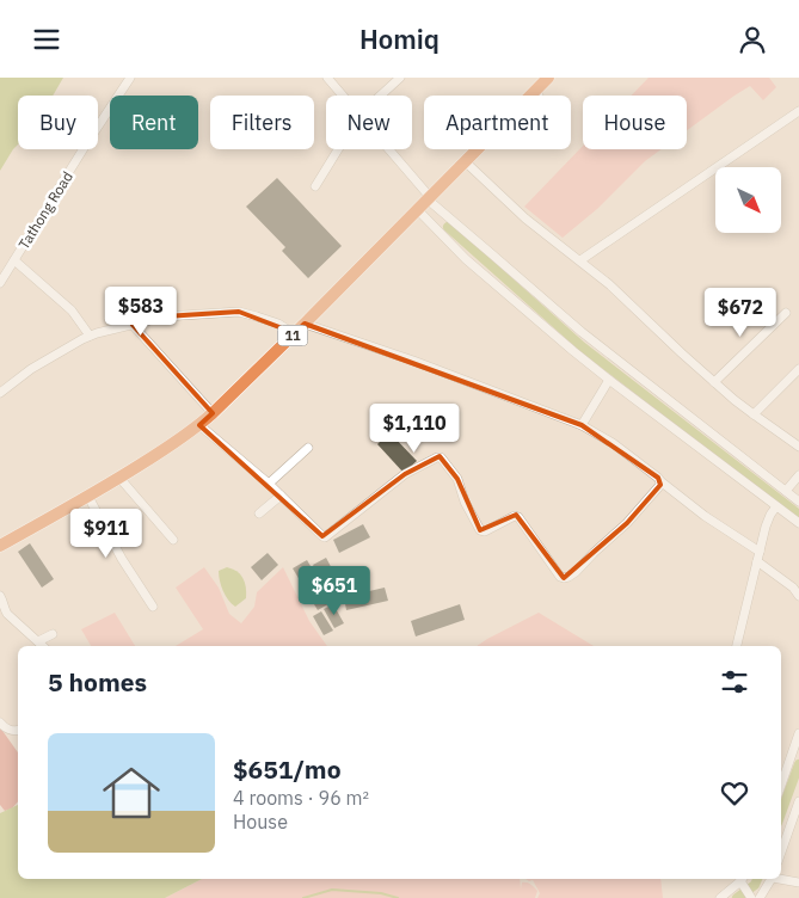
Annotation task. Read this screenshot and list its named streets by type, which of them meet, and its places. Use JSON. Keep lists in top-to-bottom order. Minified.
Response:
{"streets":{"highway":["11"],"street":["Tathong Road"]},"north":"bottom right","page":{"header":"Homiq","chip":["Buy","Rent","Filters","New","Apartment","House"],"price":["$583","$672","$1,110","$911","$651"],"heading":"5 homes","list":[{"name":"$651/mo","note":"4 rooms · 96 m² · House"}]}}
